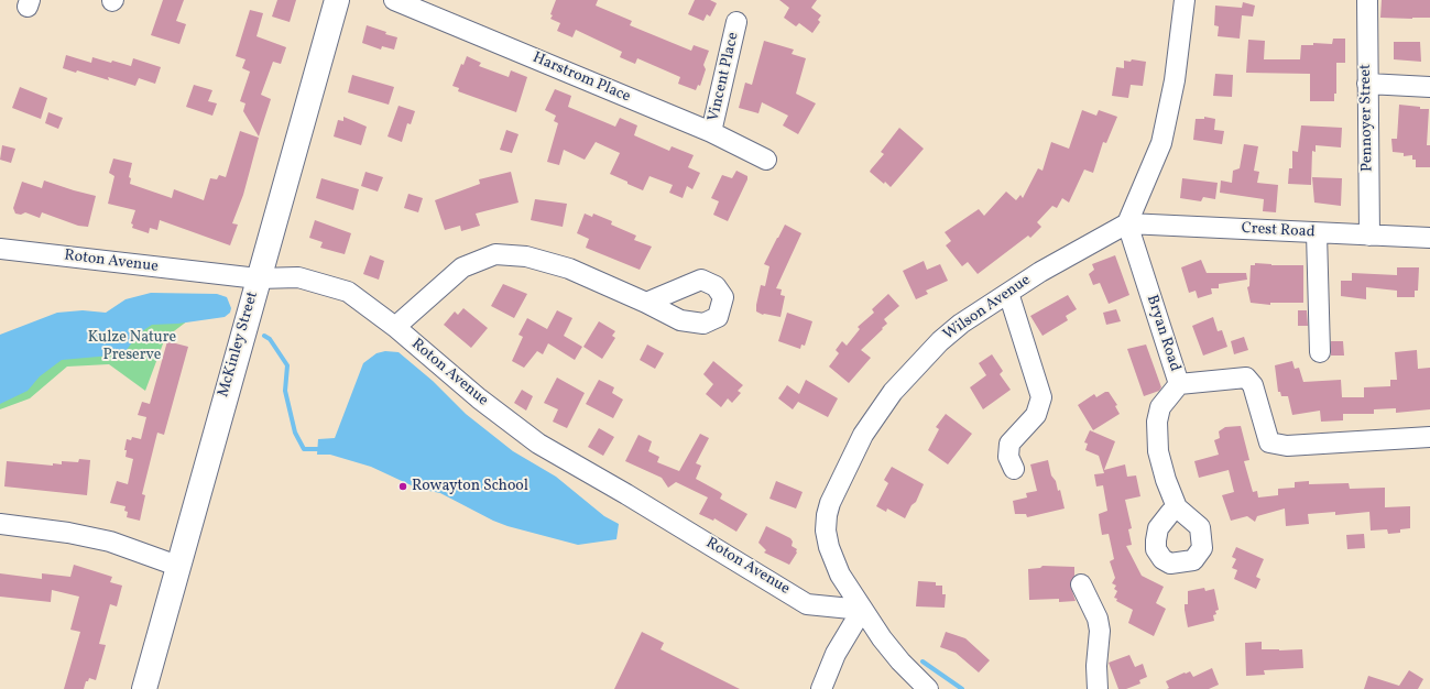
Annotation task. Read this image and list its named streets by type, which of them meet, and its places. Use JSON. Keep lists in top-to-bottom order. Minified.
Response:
{"streets":{"main road":["McKinley Street"],"street":["Vincent Place","Harstrom Place","Pennoyer Street","Crest Road","Roton Avenue","Wilson Avenue","Bryan Road"]},"crossings":[["Vincent Place","Harstrom Place"],["Pennoyer Street","Crest Road"],["Crest Road","Wilson Avenue"],["Crest Road","Bryan Road"],["Roton Avenue","Wilson Avenue"],["Roton Avenue","McKinley Street"],["Wilson Avenue","Bryan Road"]],"parks":["Kulze Nature Preserve"],"places":["Rowayton School"]}
